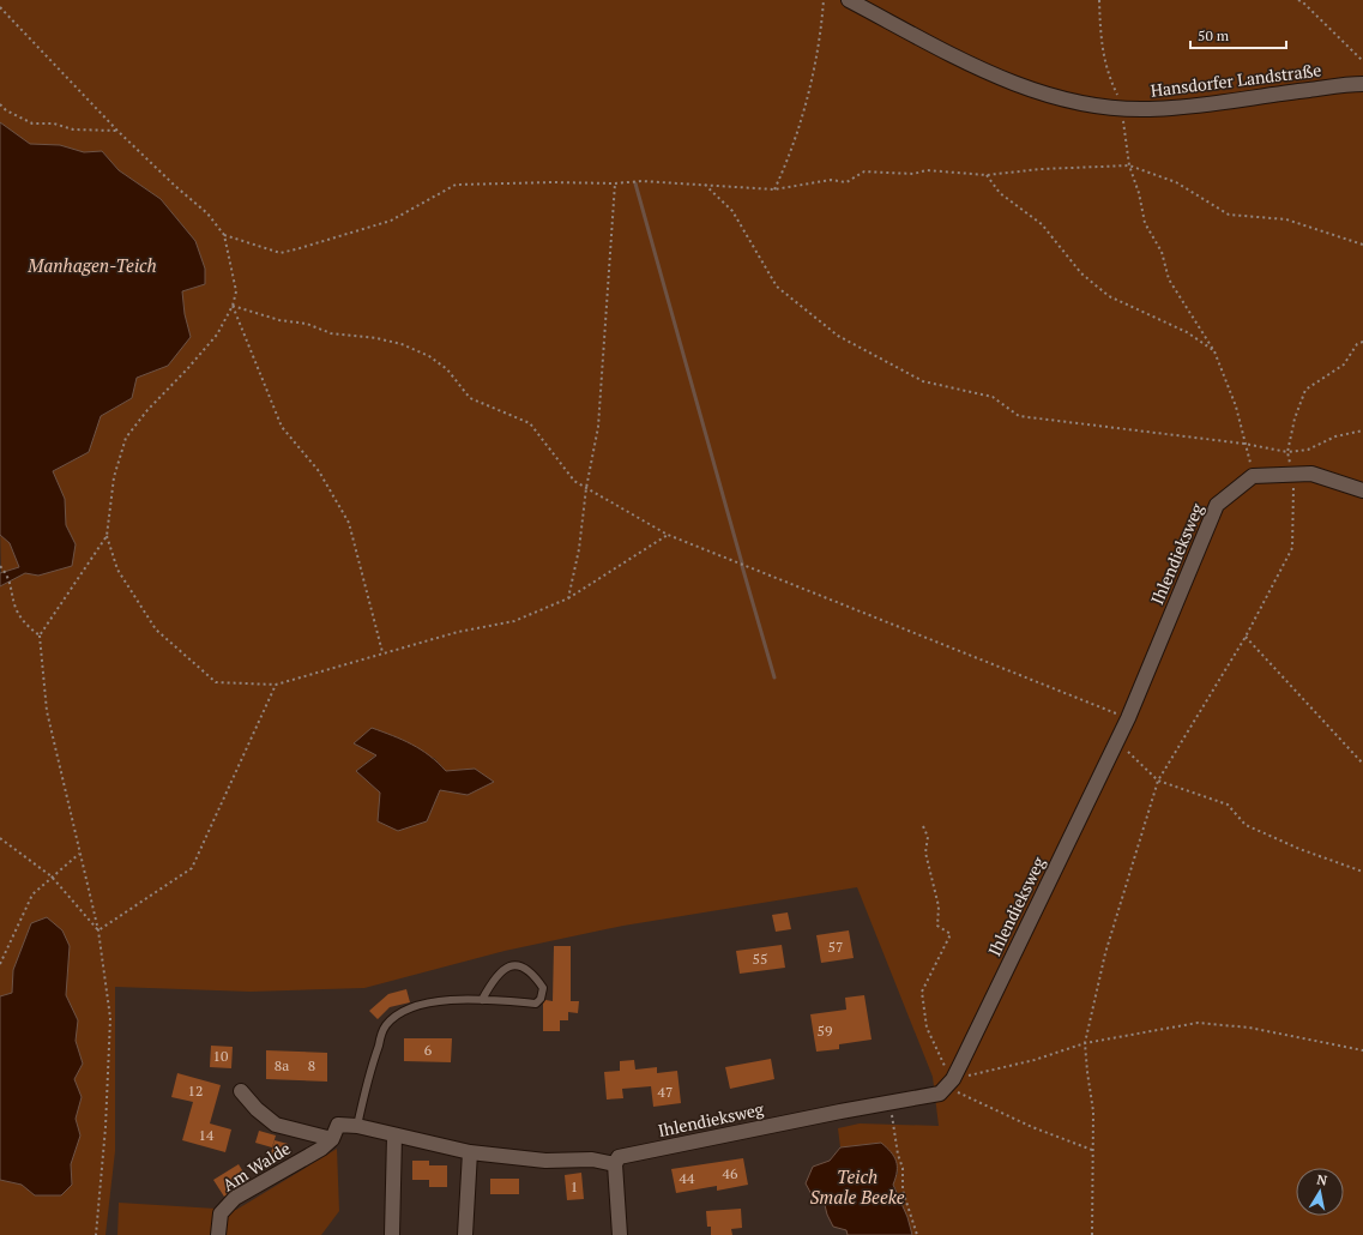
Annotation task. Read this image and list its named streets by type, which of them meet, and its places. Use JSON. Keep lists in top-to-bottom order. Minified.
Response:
{"streets":{"street":["Hansdorfer Landstraße","Ihlendieksweg","Am Walde"]},"crossings":[["Ihlendieksweg","Am Walde"]],"water":["Manhagen-Teich","Teich Smale Beeke"],"house_numbers":["57","55","59","6","10","8a","8","12","47","14","46","44","1"],"scale_bar":"50 m","north":"top"}
